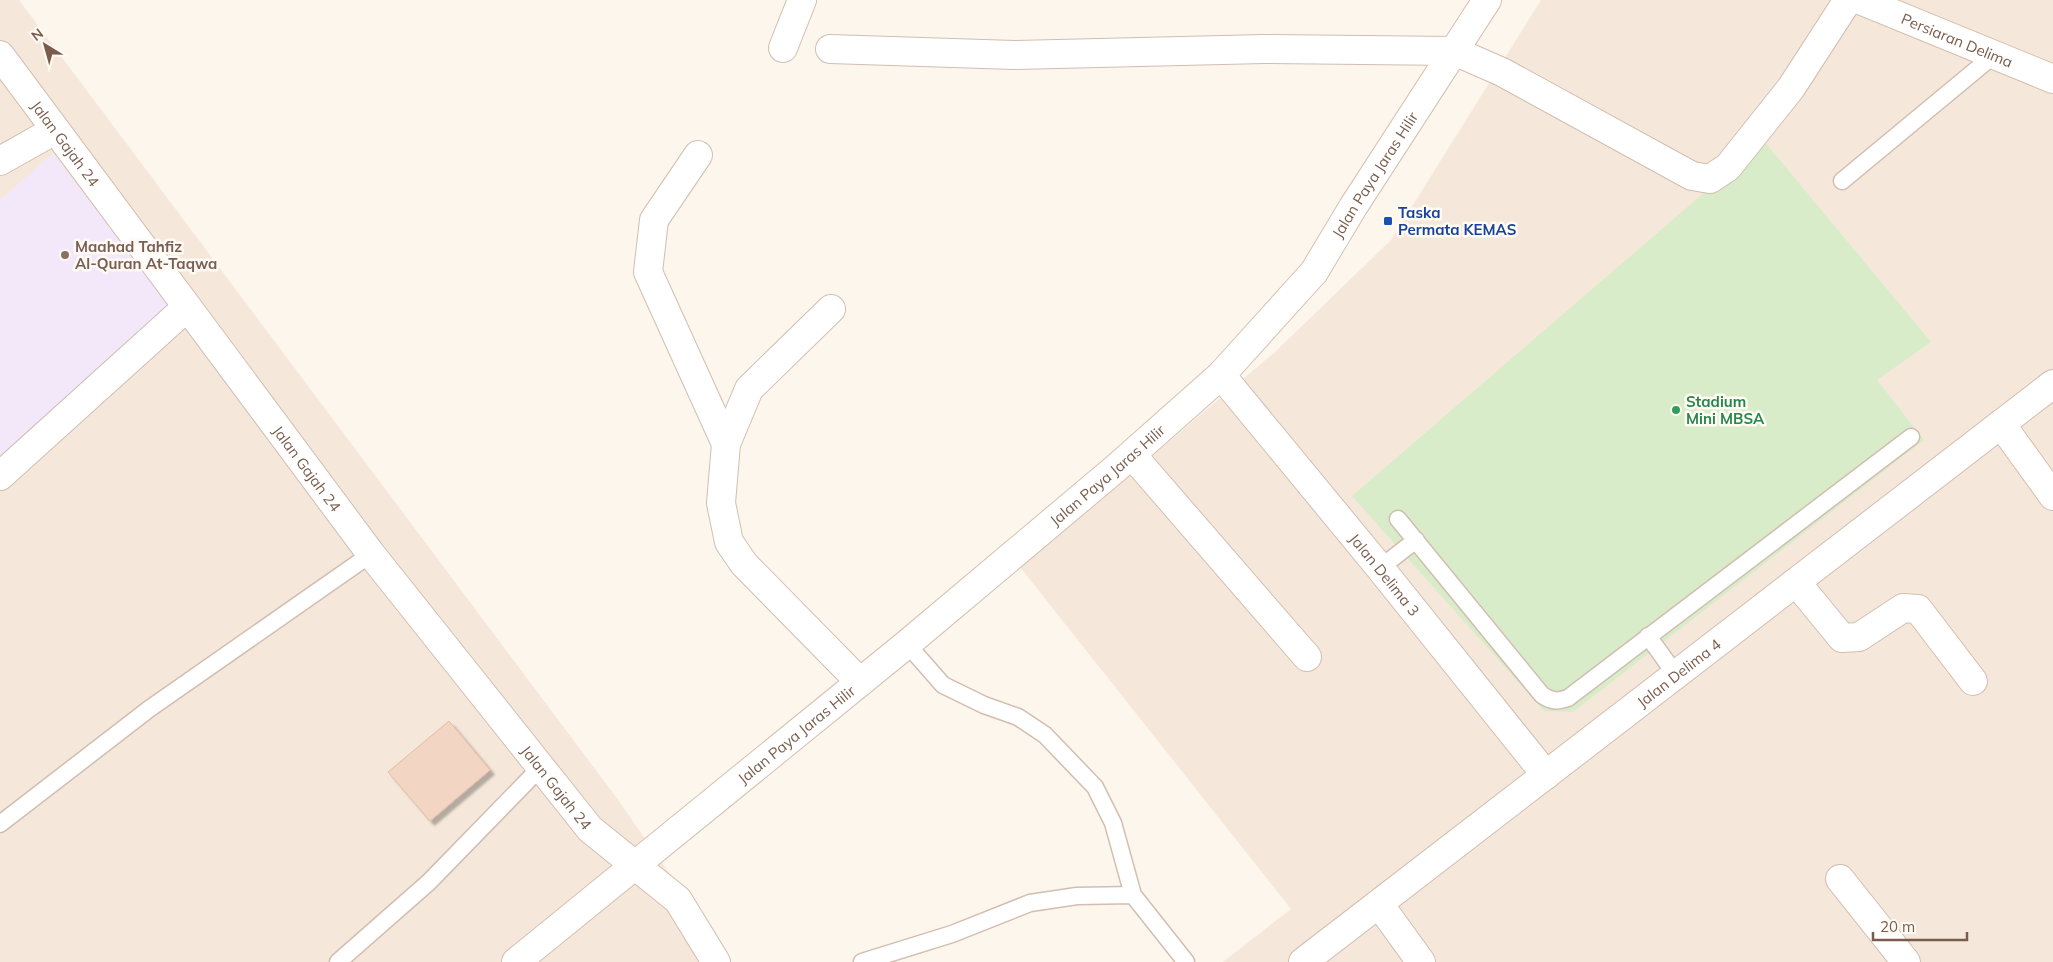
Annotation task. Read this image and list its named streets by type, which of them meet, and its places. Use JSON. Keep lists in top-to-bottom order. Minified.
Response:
{"streets":{"street":["Persiaran Delima","Jalan Gajah 24","Jalan Paya Jaras Hilir","Jalan Delima 3","Jalan Delima 4"]},"crossings":[["Jalan Gajah 24","Jalan Paya Jaras Hilir"],["Jalan Paya Jaras Hilir","Jalan Delima 3"],["Jalan Delima 3","Jalan Delima 4"]],"places":{"transit":["Taska Permata KEMAS"],"other":["Maahad Tahfiz Al-Quran At-Taqwa","Stadium Mini MBSA"]},"scale_bar":"20 m","north":"top left"}
